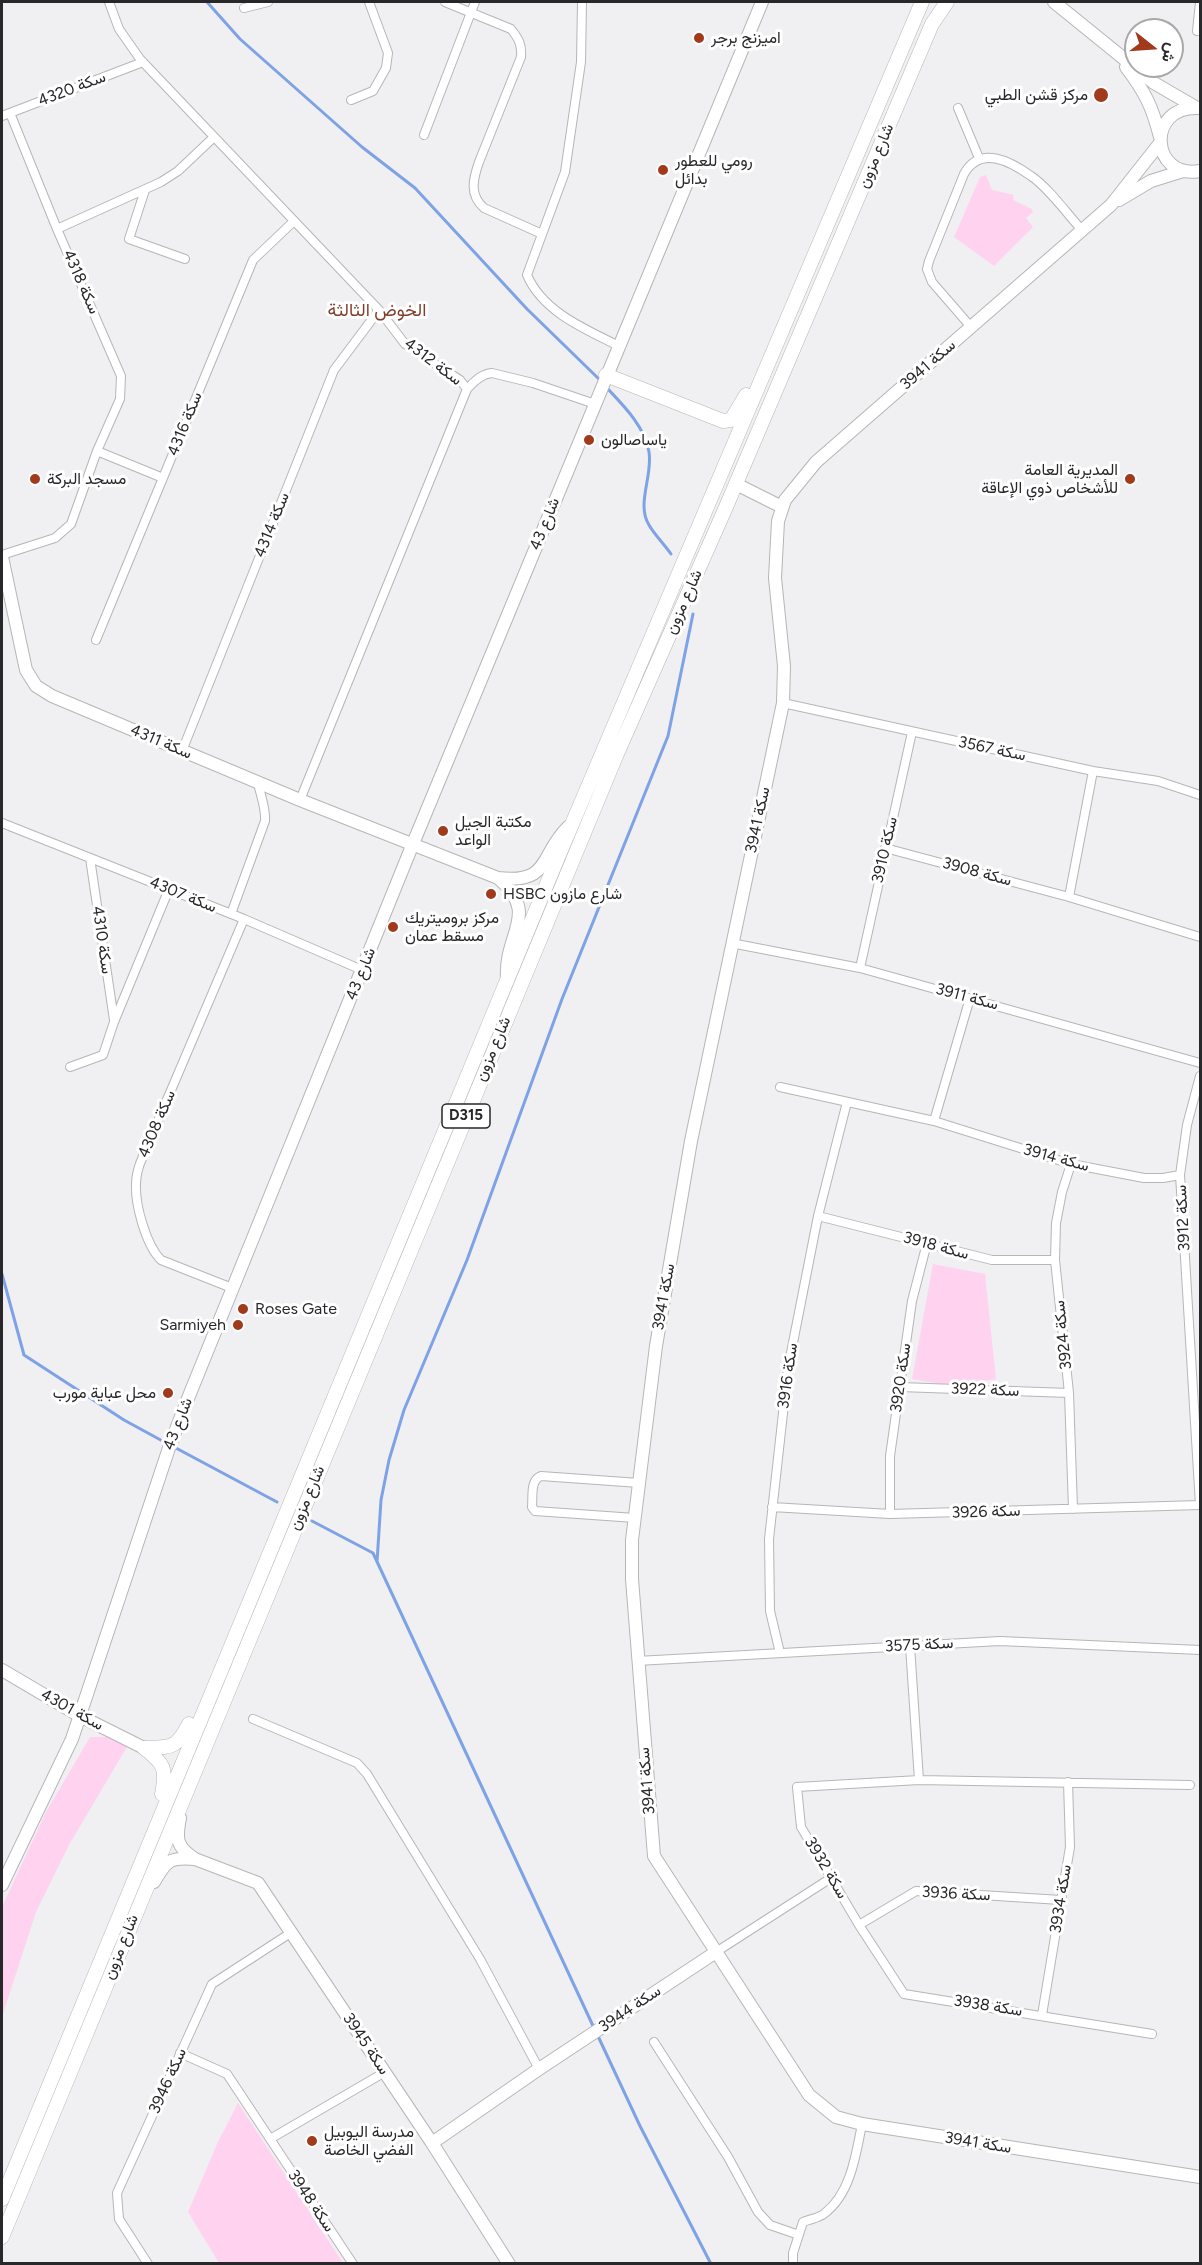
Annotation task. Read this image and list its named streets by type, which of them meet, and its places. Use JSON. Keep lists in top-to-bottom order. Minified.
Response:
{"streets":{"main road":["شارع مزون","D315"],"street":["سكة 4320","سكة 4318","سكة 4312","سكة 3941","سكة 4316","شارع 43","سكة 4314","سكة 4311","سكة 3567","سكة 3910","سكة 3908","سكة 4307","سكة 4310","سكة 3911","سكة 4308","سكة 3914","سكة 3912","سكة 3918","سكة 3924","سكة 3916","سكة 3920","سكة 3922","سكة 3926","سكة 3575","سكة 4301","سكة 3932","سكة 3936","سكة 3934","سكة 3938","سكة 3944","سكة 3945","سكة 3946","سكة 3948"]},"crossings":[["سكة 4320","سكة 4318"],["سكة 4320","سكة 4312"],["سكة 4318","سكة 4311"],["سكة 4312","سكة 4316"],["سكة 4312","سكة 4314"],["سكة 4312","سكة 4311"],["سكة 3941","سكة 3567"],["سكة 3941","سكة 3911"],["سكة 3941","سكة 3575"],["سكة 3941","سكة 3944"],["شارع 43","سكة 4311"],["شارع 43","سكة 4307"],["شارع 43","سكة 4308"],["شارع 43","سكة 4301"],["سكة 4314","سكة 4311"],["سكة 3567","سكة 3910"],["سكة 3910","سكة 3908"],["سكة 3910","سكة 3911"],["سكة 4307","سكة 4310"],["سكة 4307","سكة 4308"],["سكة 3914","سكة 3912"],["سكة 3914","سكة 3924"],["سكة 3914","سكة 3916"],["سكة 3912","سكة 3926"],["سكة 3918","سكة 3924"],["سكة 3918","سكة 3916"],["سكة 3918","سكة 3920"],["سكة 3924","سكة 3922"],["سكة 3924","سكة 3926"],["سكة 3916","سكة 3926"],["سكة 3916","سكة 3575"],["سكة 3920","سكة 3922"],["سكة 3920","سكة 3926"],["سكة 3932","سكة 3936"],["سكة 3932","سكة 3934"],["سكة 3932","سكة 3938"],["سكة 3932","سكة 3944"],["سكة 3936","سكة 3934"],["سكة 3936","سكة 3938"],["سكة 3934","سكة 3938"],["سكة 3944","سكة 3945"],["سكة 3945","سكة 3946"],["سكة 3946","سكة 3948"]],"districts":["الخوض الثالثة"],"places":["اميزنج برجر","مركز قشن الطبي","رومي للعطور بدائل","ياساصالون","مسجد البركة","المديرية العامة للأشخاص ذوي الإعاقة","مكتبة الجيل الواعد","HSBC شارع مازون","مركز بروميتريك مسقط عمان","Roses Gate","Sarmiyeh","محل عباية مورب","مدرسة اليوبيل الفضي الخاصة"],"north":"right"}
